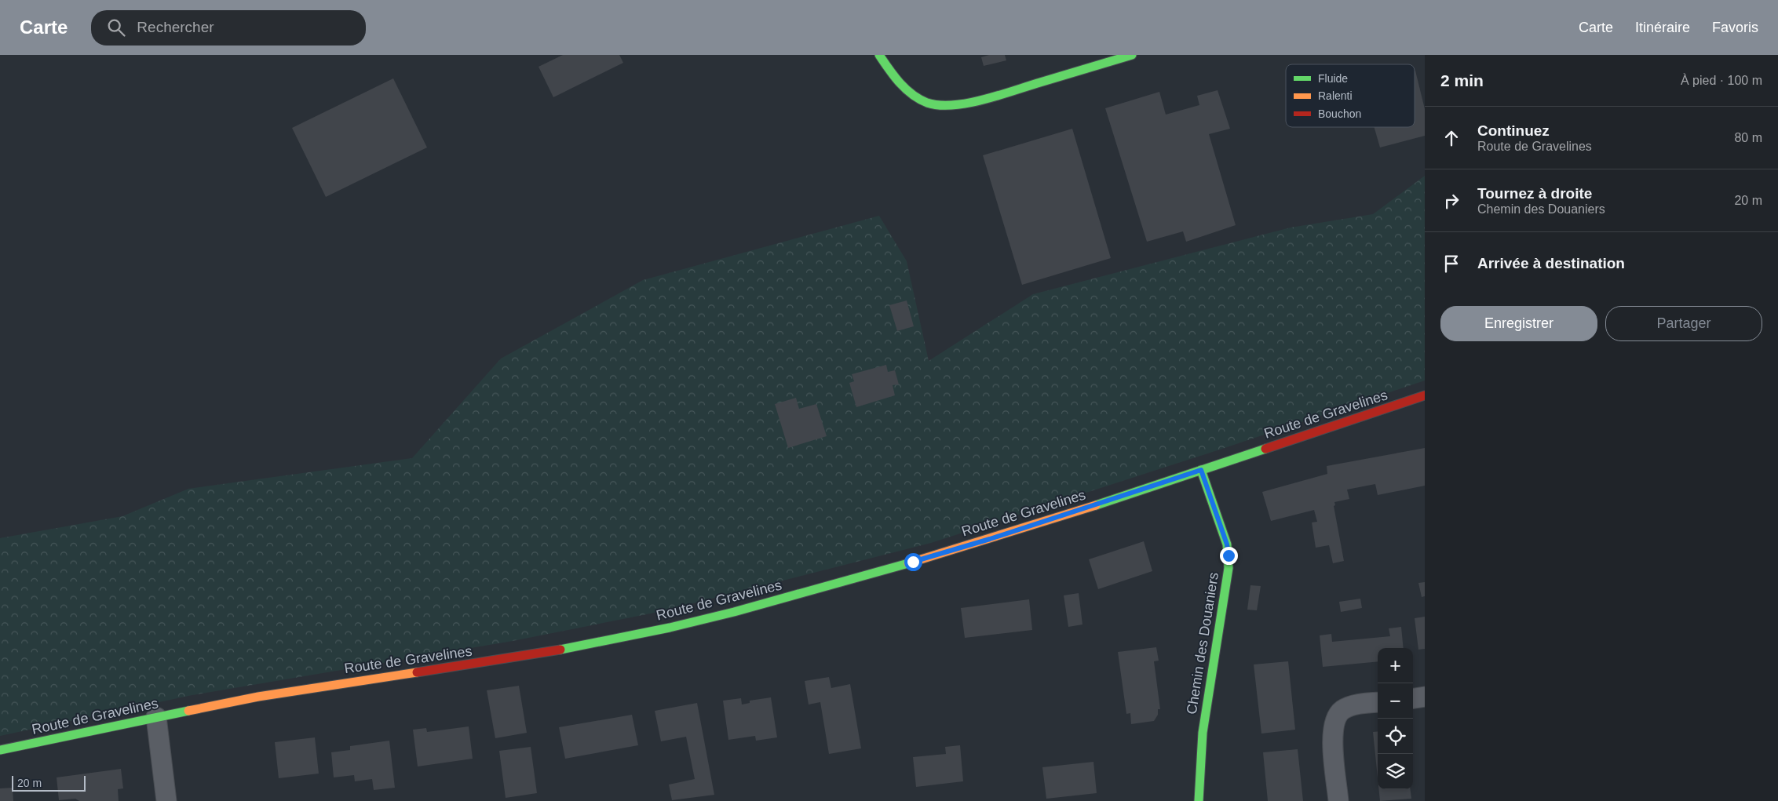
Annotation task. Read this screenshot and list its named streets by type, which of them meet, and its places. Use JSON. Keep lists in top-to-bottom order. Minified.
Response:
{"streets":{"main road":["Route de Gravelines","Chemin des Douaniers"]},"crossings":[["Route de Gravelines","Chemin des Douaniers"]],"legend":["Fluide","Ralenti","Bouchon"],"scale_bar":"20 m","page":{"header":"Carte","search":"Rechercher","nav":["Carte","Itinéraire","Favoris"],"heading":["2 min","À pied · 100 m"],"list":[["Continuez","Route de Gravelines","80 m"],["Tournez à droite","Chemin des Douaniers","20 m"],"Arrivée à destination"],"buttons":["Enregistrer","Partager"],"map_buttons":["+","−"],"scale":"20 m"}}
